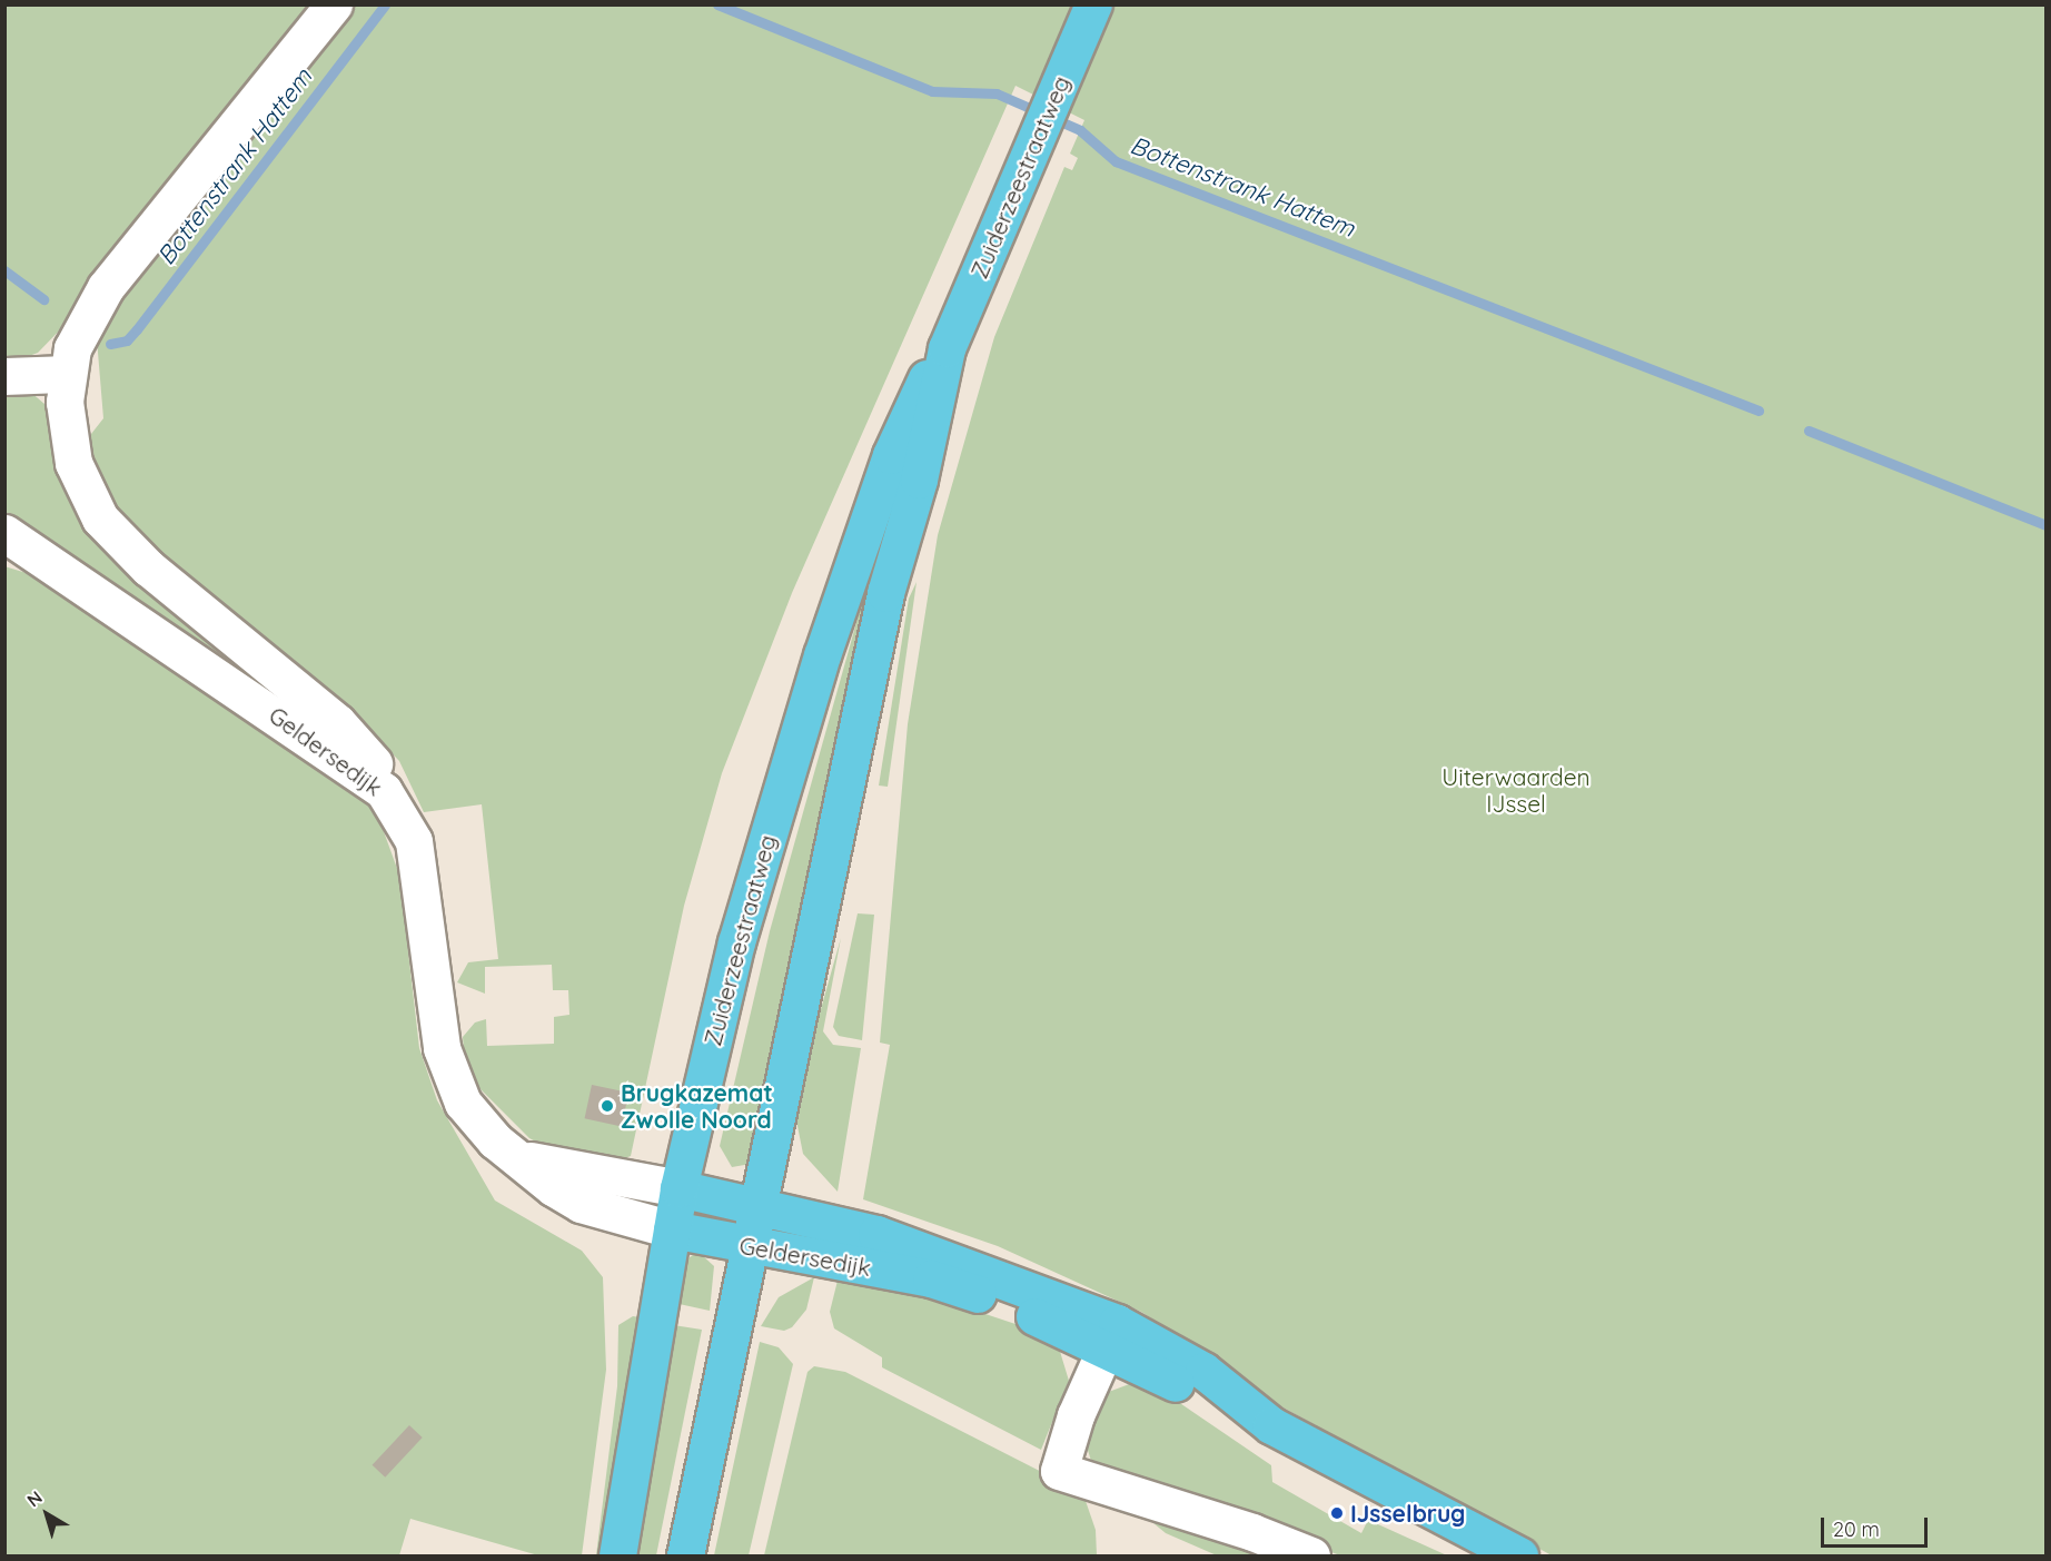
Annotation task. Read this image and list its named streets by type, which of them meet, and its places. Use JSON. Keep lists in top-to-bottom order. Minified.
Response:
{"streets":{"main road":["Zuiderzeestraatweg","Geldersedijk"]},"crossings":[["Zuiderzeestraatweg","Geldersedijk"]],"water":["Bottenstrank Hattem"],"parks":["Uiterwaarden IJssel"],"places":["Brugkazemat Zwolle Noord","IJsselbrug"],"scale_bar":"20 m","north":"top left"}
